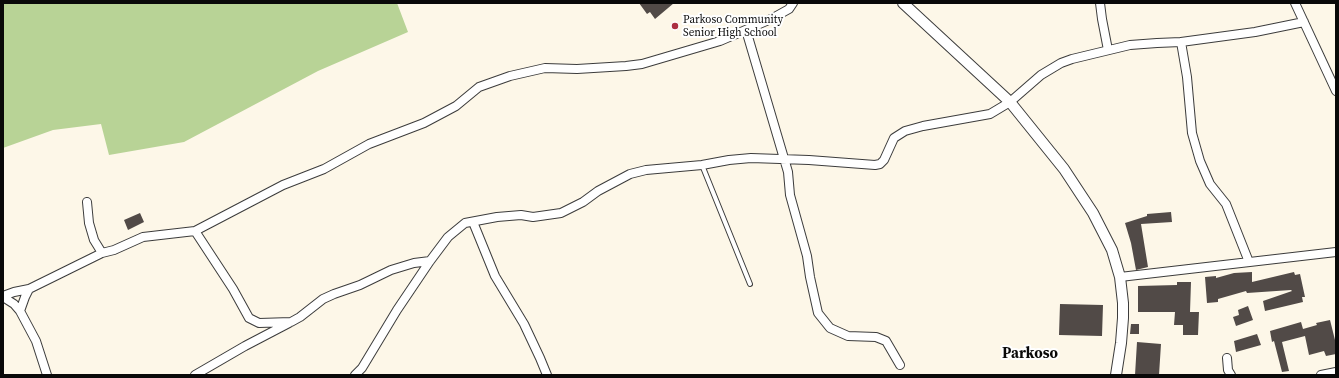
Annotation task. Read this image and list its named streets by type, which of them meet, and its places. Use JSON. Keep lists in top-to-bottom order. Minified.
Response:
{"districts":["Parkoso"],"places":["Parkoso Community Senior High School"]}
